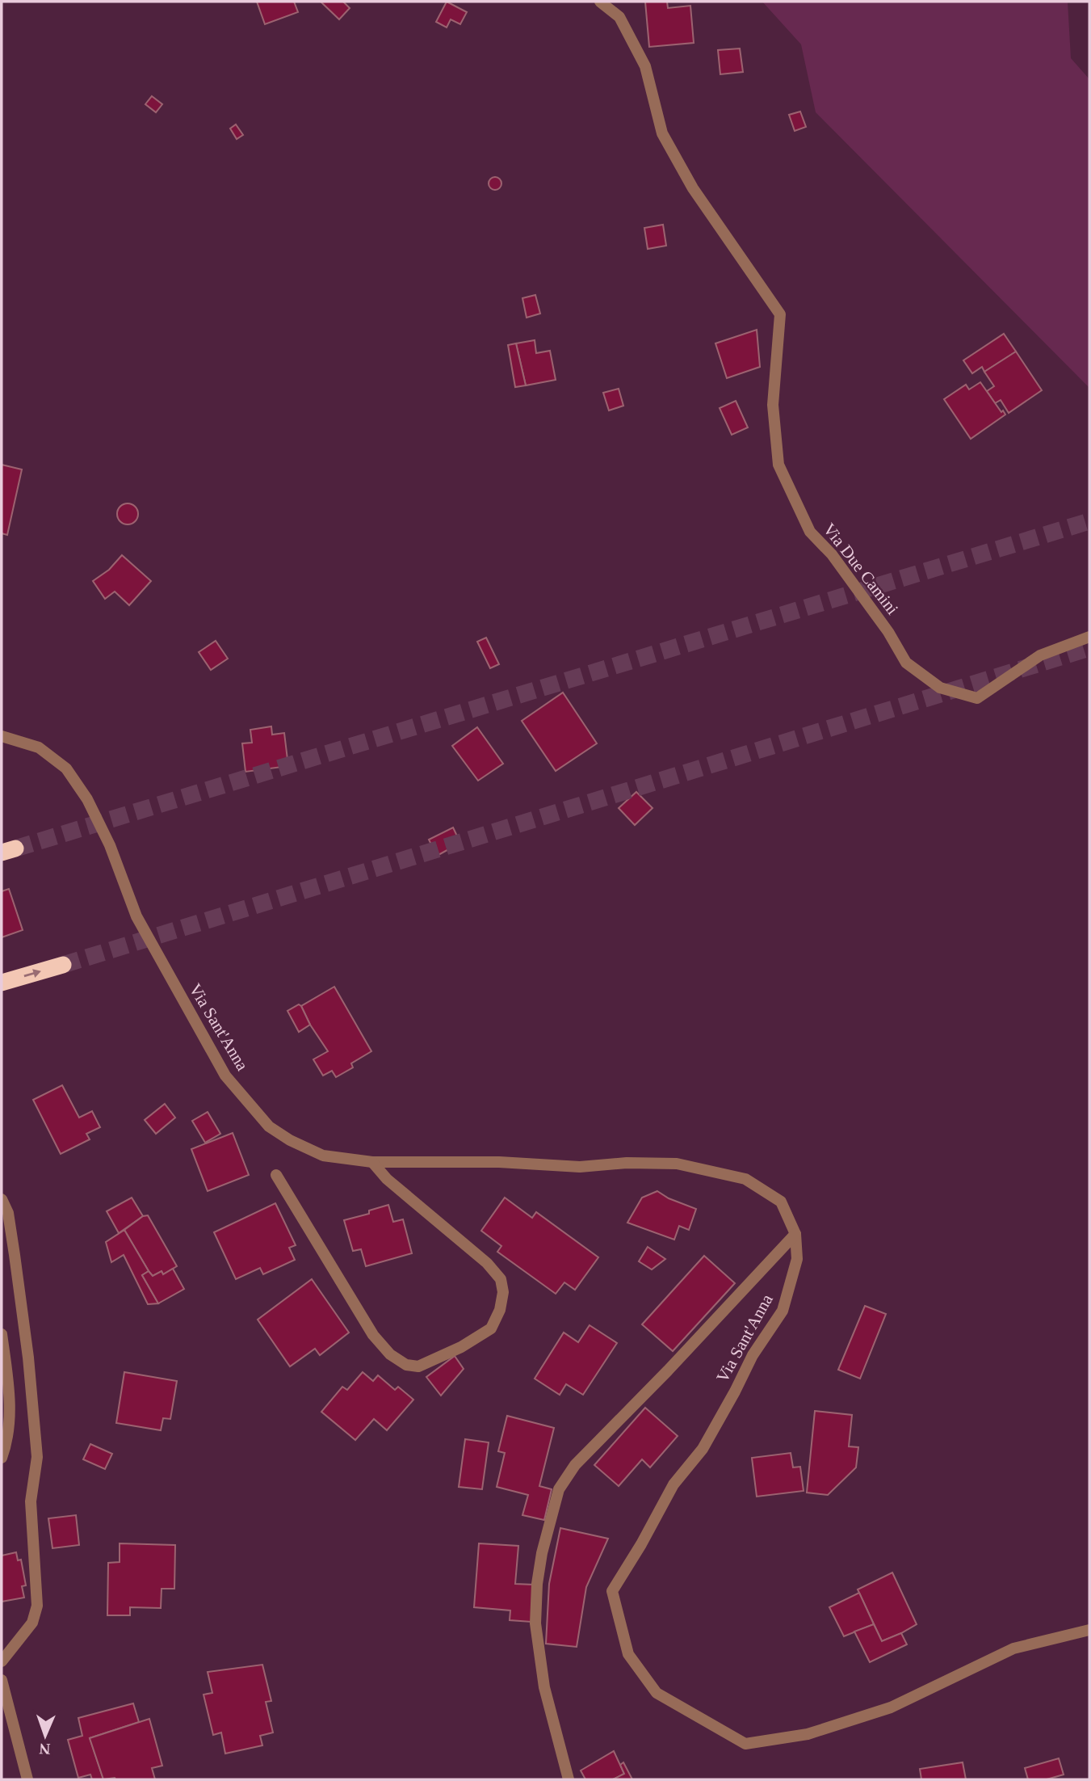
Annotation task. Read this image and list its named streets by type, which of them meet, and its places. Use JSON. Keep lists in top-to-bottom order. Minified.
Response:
{"streets":{"street":["Via Due Camini","Via Sant'Anna"]},"north":"bottom"}
